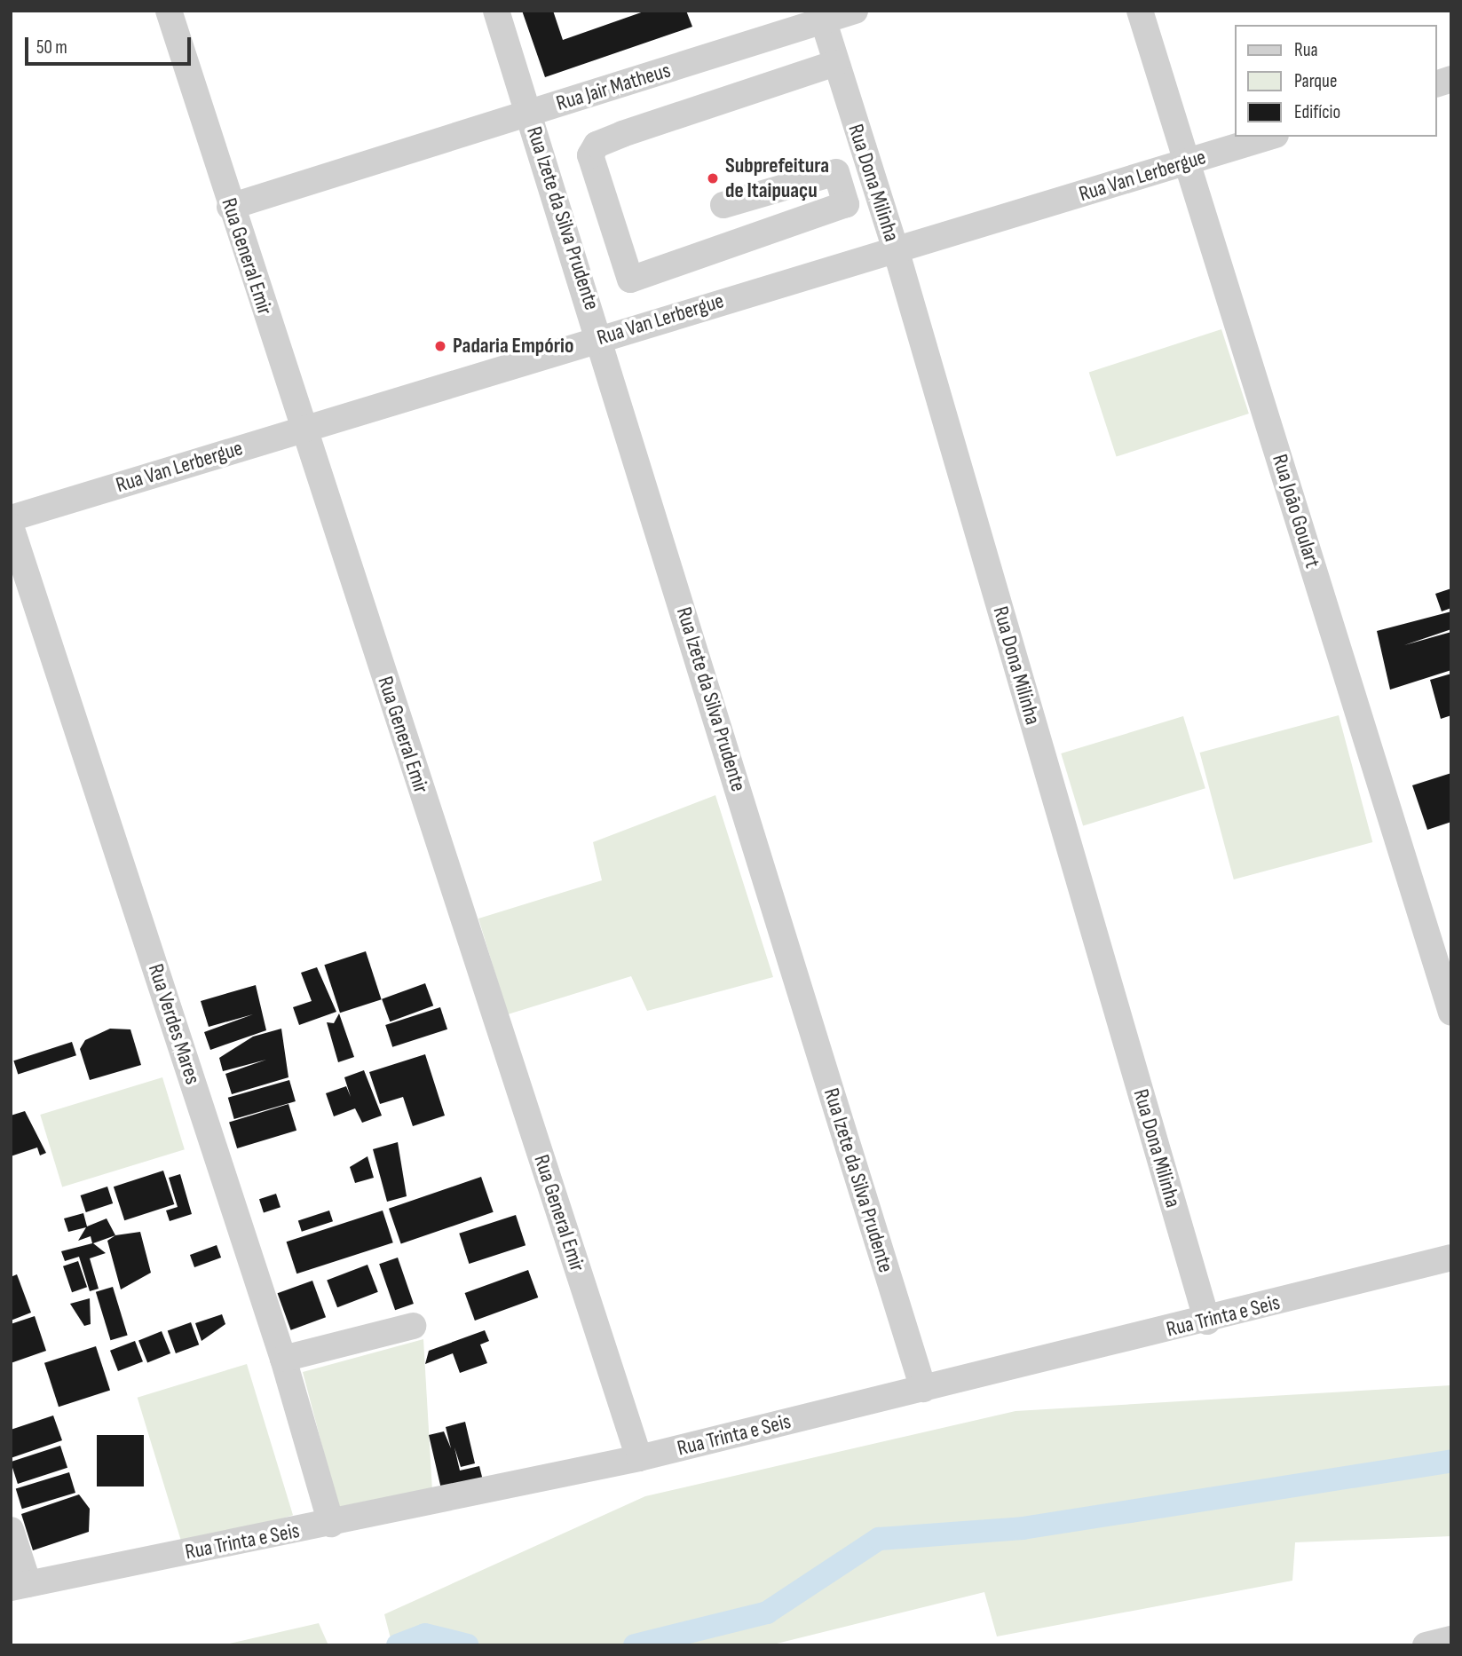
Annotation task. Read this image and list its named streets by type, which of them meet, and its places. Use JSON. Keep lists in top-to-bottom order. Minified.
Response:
{"streets":{"street":["Rua Jair Matheus","Rua Van Lerbergue","Rua Dona Milinha","Rua Izete da Silva Prudente","Rua General Emir","Rua João Goulart","Rua Verdes Mares","Rua Trinta e Seis"]},"crossings":[["Rua Jair Matheus","Rua Dona Milinha"],["Rua Jair Matheus","Rua Izete da Silva Prudente"],["Rua Jair Matheus","Rua General Emir"],["Rua Van Lerbergue","Rua Dona Milinha"],["Rua Van Lerbergue","Rua Izete da Silva Prudente"],["Rua Van Lerbergue","Rua General Emir"],["Rua Van Lerbergue","Rua João Goulart"],["Rua Dona Milinha","Rua Trinta e Seis"],["Rua Izete da Silva Prudente","Rua Trinta e Seis"],["Rua General Emir","Rua Trinta e Seis"],["Rua Verdes Mares","Rua Trinta e Seis"]],"places":["Subprefeitura de Itaipuaçu","Padaria Empório"],"legend":["Rua","Parque","Edifício"],"scale_bar":"50 m"}
